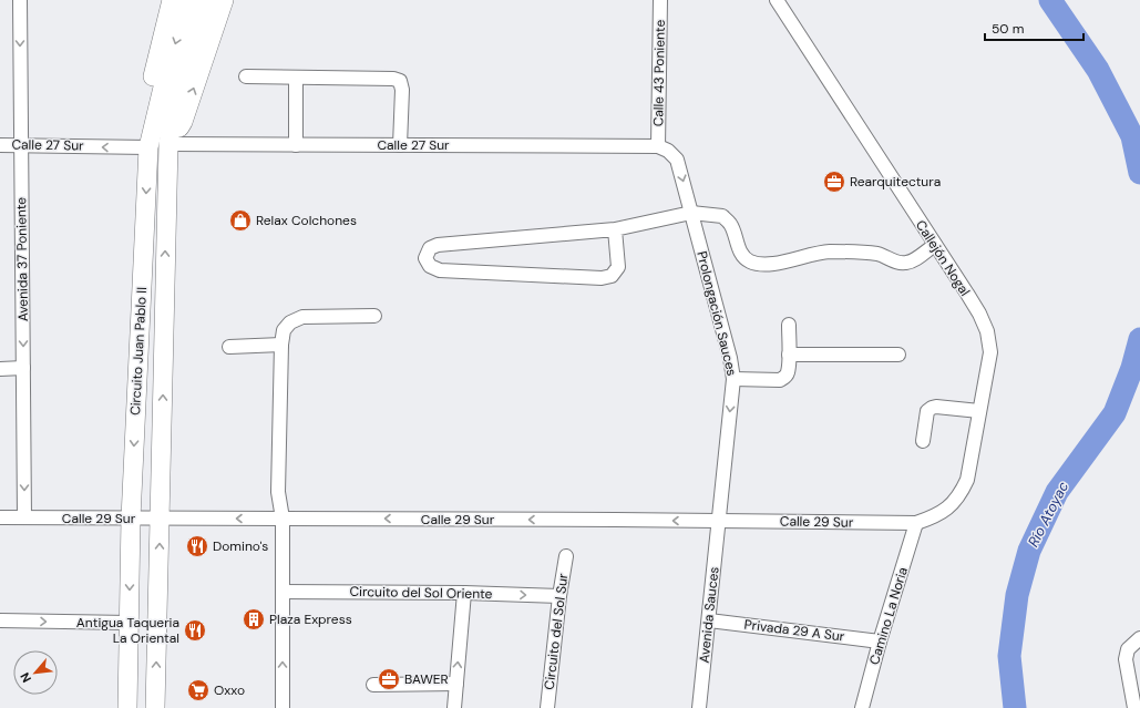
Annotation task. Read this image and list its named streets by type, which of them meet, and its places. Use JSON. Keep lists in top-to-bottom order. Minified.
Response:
{"streets":{"main road":["Circuito Juan Pablo II"],"street":["Calle 43 Poniente","Calle 27 Sur","Callejón Nogal","Avenida 37 Poniente","Prolongación Sauces","Calle 29 Sur","Circuito del Sol Oriente","Avenida Sauces","Camino La Noria","Privada 29 A Sur","Circuito del Sol Sur"]},"crossings":[["Calle 43 Poniente","Calle 27 Sur"],["Calle 43 Poniente","Prolongación Sauces"],["Calle 27 Sur","Avenida 37 Poniente"],["Calle 27 Sur","Prolongación Sauces"],["Calle 27 Sur","Circuito Juan Pablo II"],["Callejón Nogal","Calle 29 Sur"],["Callejón Nogal","Camino La Noria"],["Avenida 37 Poniente","Calle 29 Sur"],["Prolongación Sauces","Calle 29 Sur"],["Prolongación Sauces","Avenida Sauces"],["Circuito Juan Pablo II","Calle 29 Sur"],["Calle 29 Sur","Avenida Sauces"],["Calle 29 Sur","Camino La Noria"],["Circuito del Sol Oriente","Circuito del Sol Sur"],["Avenida Sauces","Privada 29 A Sur"],["Camino La Noria","Privada 29 A Sur"]],"one_way":["Avenida 37 Poniente","Prolongación Sauces","Calle 29 Sur"],"water":["Río Atoyac"],"places":{"office":["Rearquitectura","BAWER"],"shop":["Relax Colchones"],"restaurant":["Domino's","Antigua Taqueria La Oriental"],"building":["Plaza Express"],"supermarket":["Oxxo"]},"scale_bar":"50 m","north":"bottom left"}
